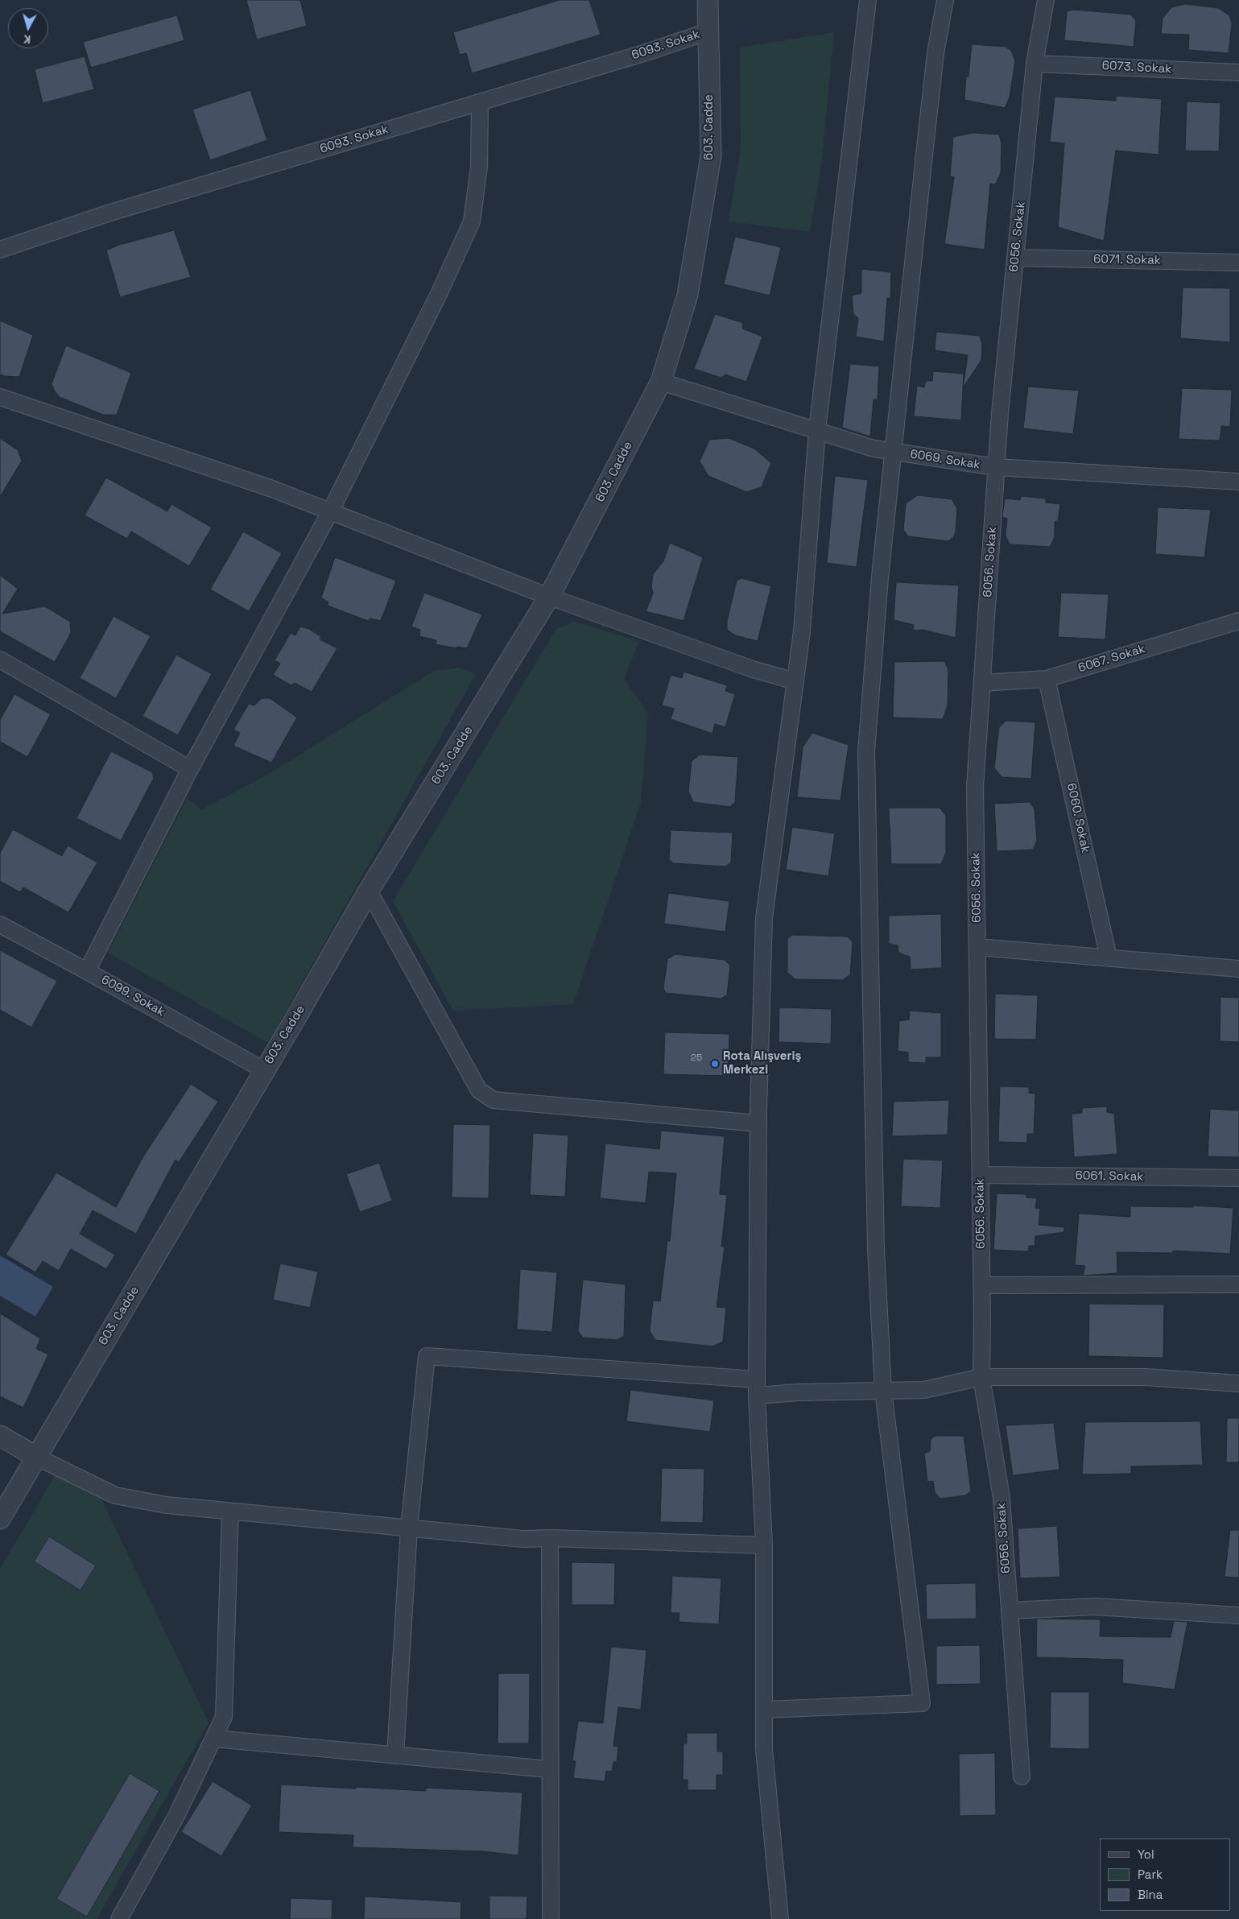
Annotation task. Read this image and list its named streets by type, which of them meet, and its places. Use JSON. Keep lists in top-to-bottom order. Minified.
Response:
{"streets":{"street":["6093. Sokak","6073. Sokak","603. Cadde","6056. Sokak","6071. Sokak","6069. Sokak","6067. Sokak","6060. Sokak","6099. Sokak","6061. Sokak"]},"crossings":[["6093. Sokak","603. Cadde"],["6073. Sokak","6056. Sokak"],["603. Cadde","6069. Sokak"],["603. Cadde","6099. Sokak"],["6056. Sokak","6071. Sokak"],["6056. Sokak","6069. Sokak"],["6056. Sokak","6067. Sokak"],["6056. Sokak","6061. Sokak"],["6067. Sokak","6060. Sokak"]],"places":["Rota Alışveriş Merkezi"],"house_numbers":["25"],"legend":["Yol","Park","Bina"],"north":"bottom"}
